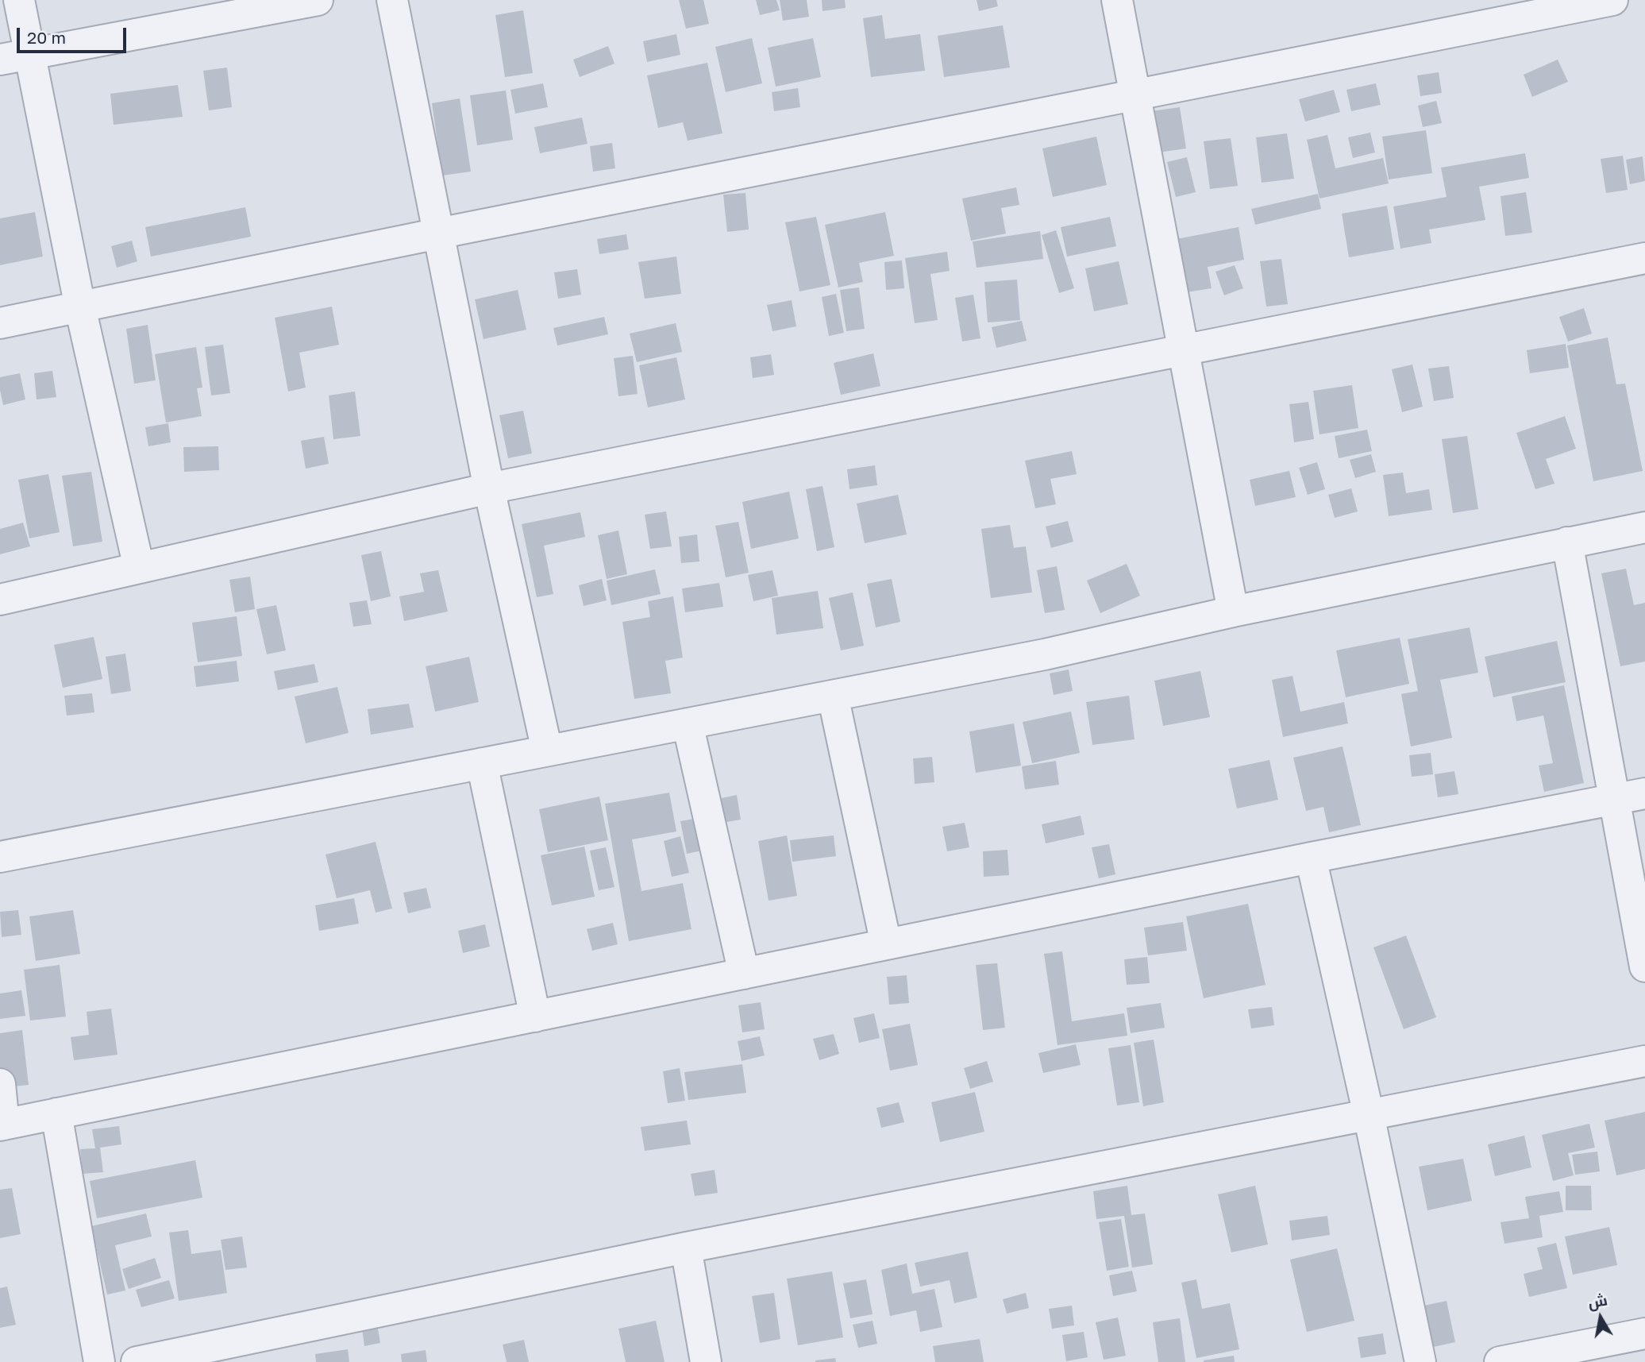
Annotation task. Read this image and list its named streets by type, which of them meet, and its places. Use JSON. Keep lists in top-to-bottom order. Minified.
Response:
{"scale_bar":"20 m","north":"top"}
